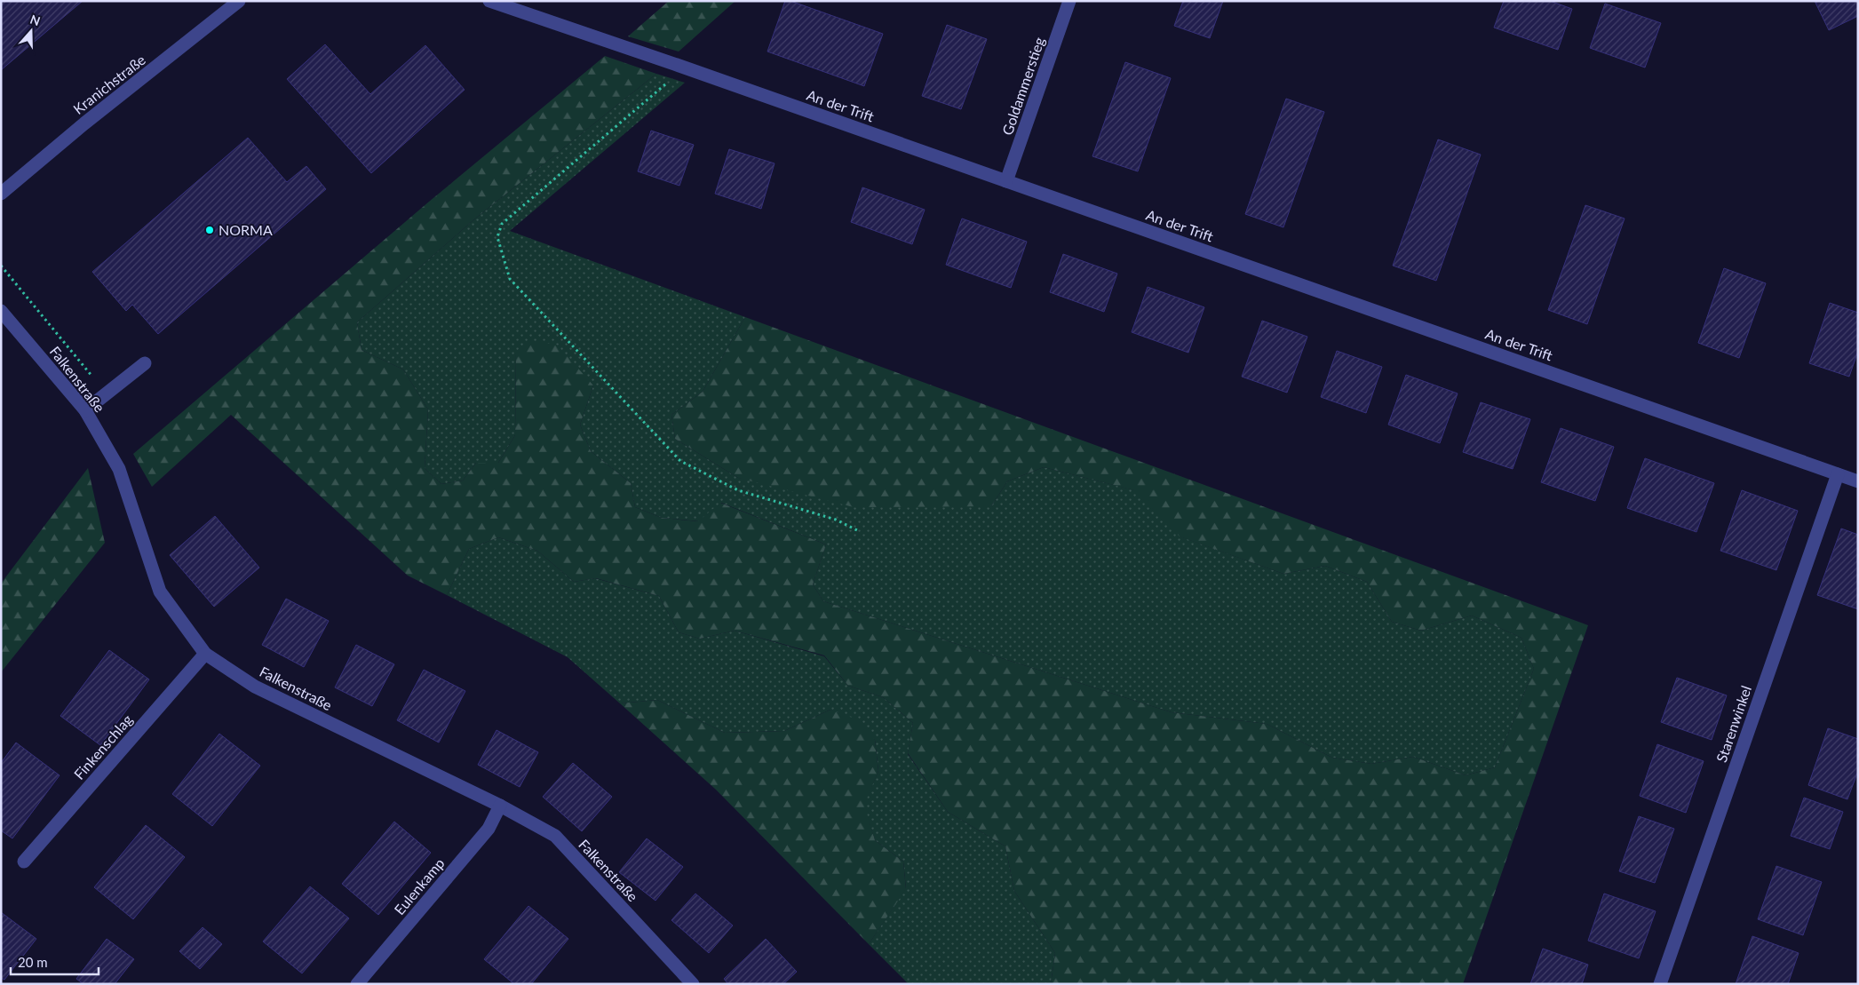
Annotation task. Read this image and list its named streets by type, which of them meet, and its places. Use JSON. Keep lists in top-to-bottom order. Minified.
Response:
{"streets":{"street":["Kranichstraße","Goldammerstieg","An der Trift","Falkenstraße","Starenwinkel","Finkenschlag","Eulenkamp"]},"crossings":[["Goldammerstieg","An der Trift"],["An der Trift","Starenwinkel"],["Falkenstraße","Finkenschlag"],["Falkenstraße","Eulenkamp"]],"places":["NORMA"],"scale_bar":"20 m","north":"top"}
